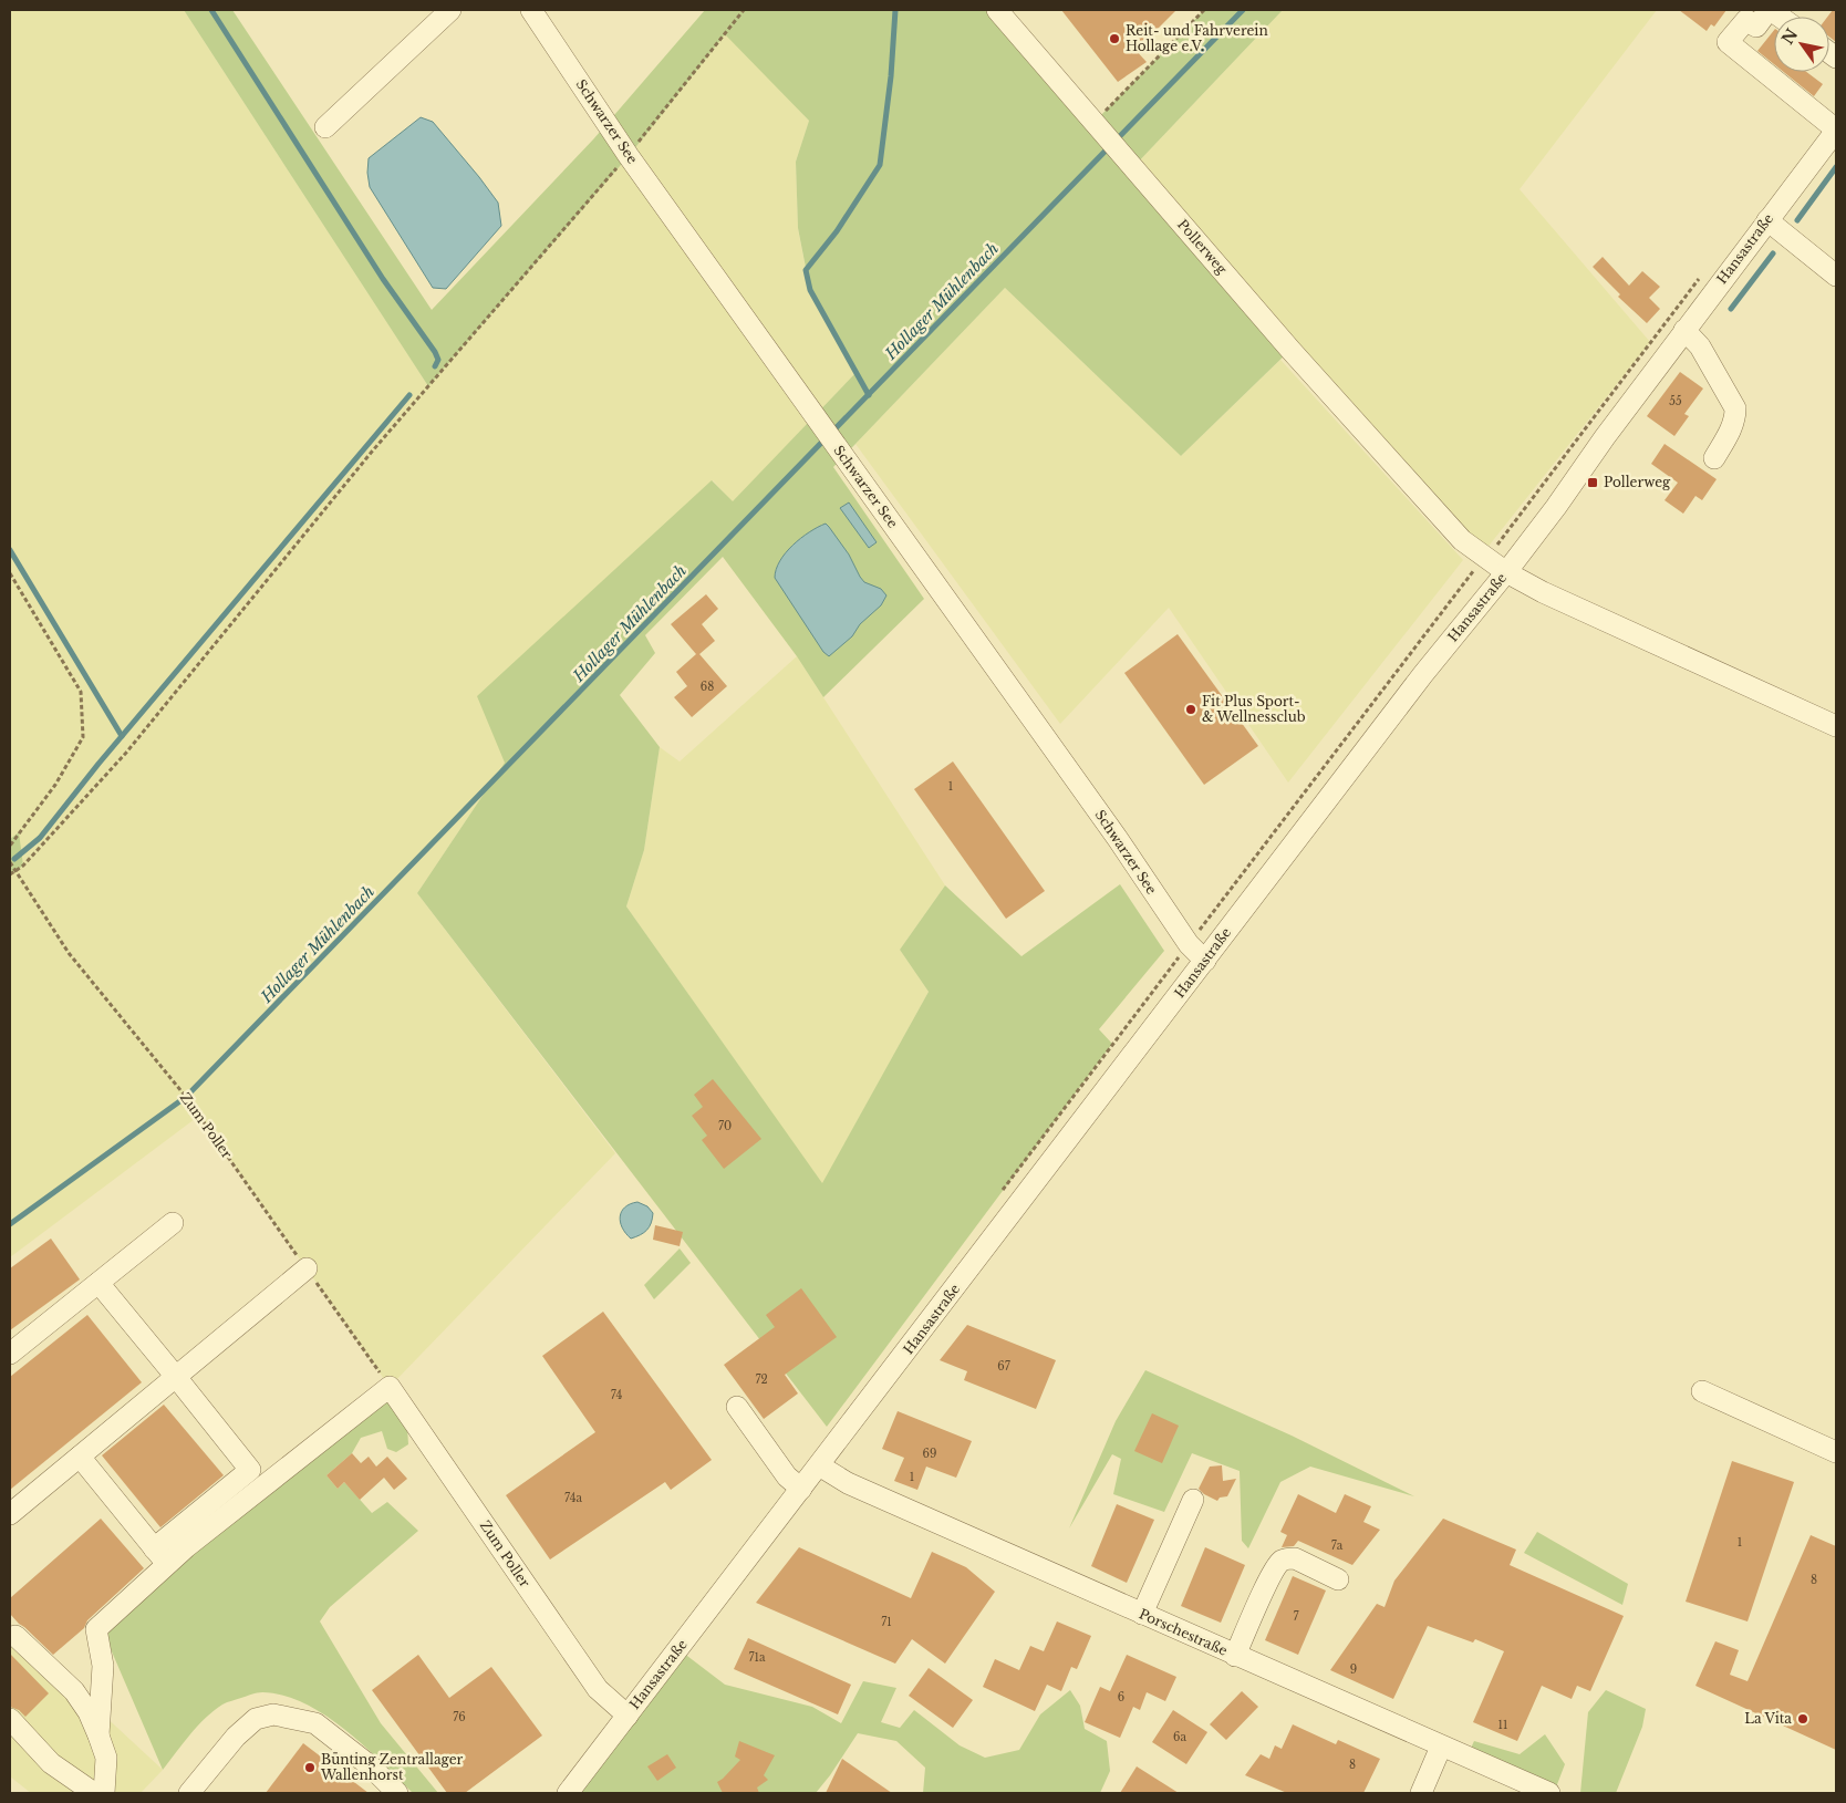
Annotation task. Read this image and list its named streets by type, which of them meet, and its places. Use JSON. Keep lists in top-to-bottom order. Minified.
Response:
{"streets":{"street":["Schwarzer See","Pollerweg","Hansastraße","Zum Poller","Porschestraße"]},"crossings":[["Schwarzer See","Hansastraße"],["Pollerweg","Hansastraße"],["Hansastraße","Zum Poller"],["Hansastraße","Porschestraße"]],"water":["Hollager Mühlenbach"],"places":{"other":["Reit- und Fahrverein Hollage e.V.","Fit Plus Sport- & Wellnessclub","La Vita","Bünting Zentrallager Wallenhorst"],"transit":["Pollerweg"]},"house_numbers":["55","68","1","70","67","72","74","69","1","74a","1","7a","8","7","71","71a","9","6","76","11","6a","8"],"north":"top left"}
